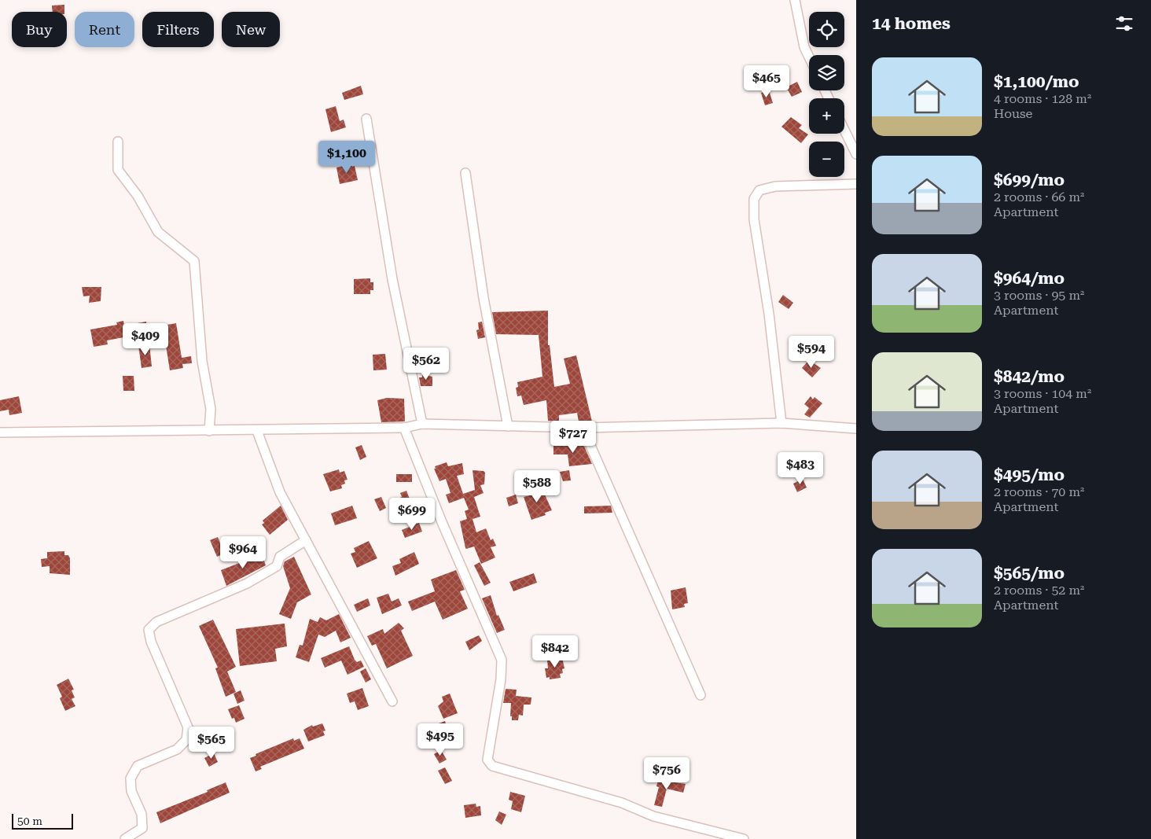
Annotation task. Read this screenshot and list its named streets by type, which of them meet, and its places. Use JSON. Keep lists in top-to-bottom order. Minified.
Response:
{"scale_bar":"50 m","page":{"heading":"14 homes","map_buttons":["+","−"],"chip":["Buy","Rent","Filters","New"],"list":[{"name":"$1,100/mo","note":"4 rooms · 128 m² · House"},{"name":"$699/mo","note":"2 rooms · 66 m² · Apartment"},{"name":"$964/mo","note":"3 rooms · 95 m² · Apartment"},{"name":"$842/mo","note":"3 rooms · 104 m² · Apartment"},{"name":"$495/mo","note":"2 rooms · 70 m² · Apartment"},{"name":"$565/mo","note":"2 rooms · 52 m² · Apartment"}],"price":["$465","$1,100","$409","$594","$562","$727","$483","$588","$699","$964","$842","$495","$565","$756"],"scale":"50 m"}}
